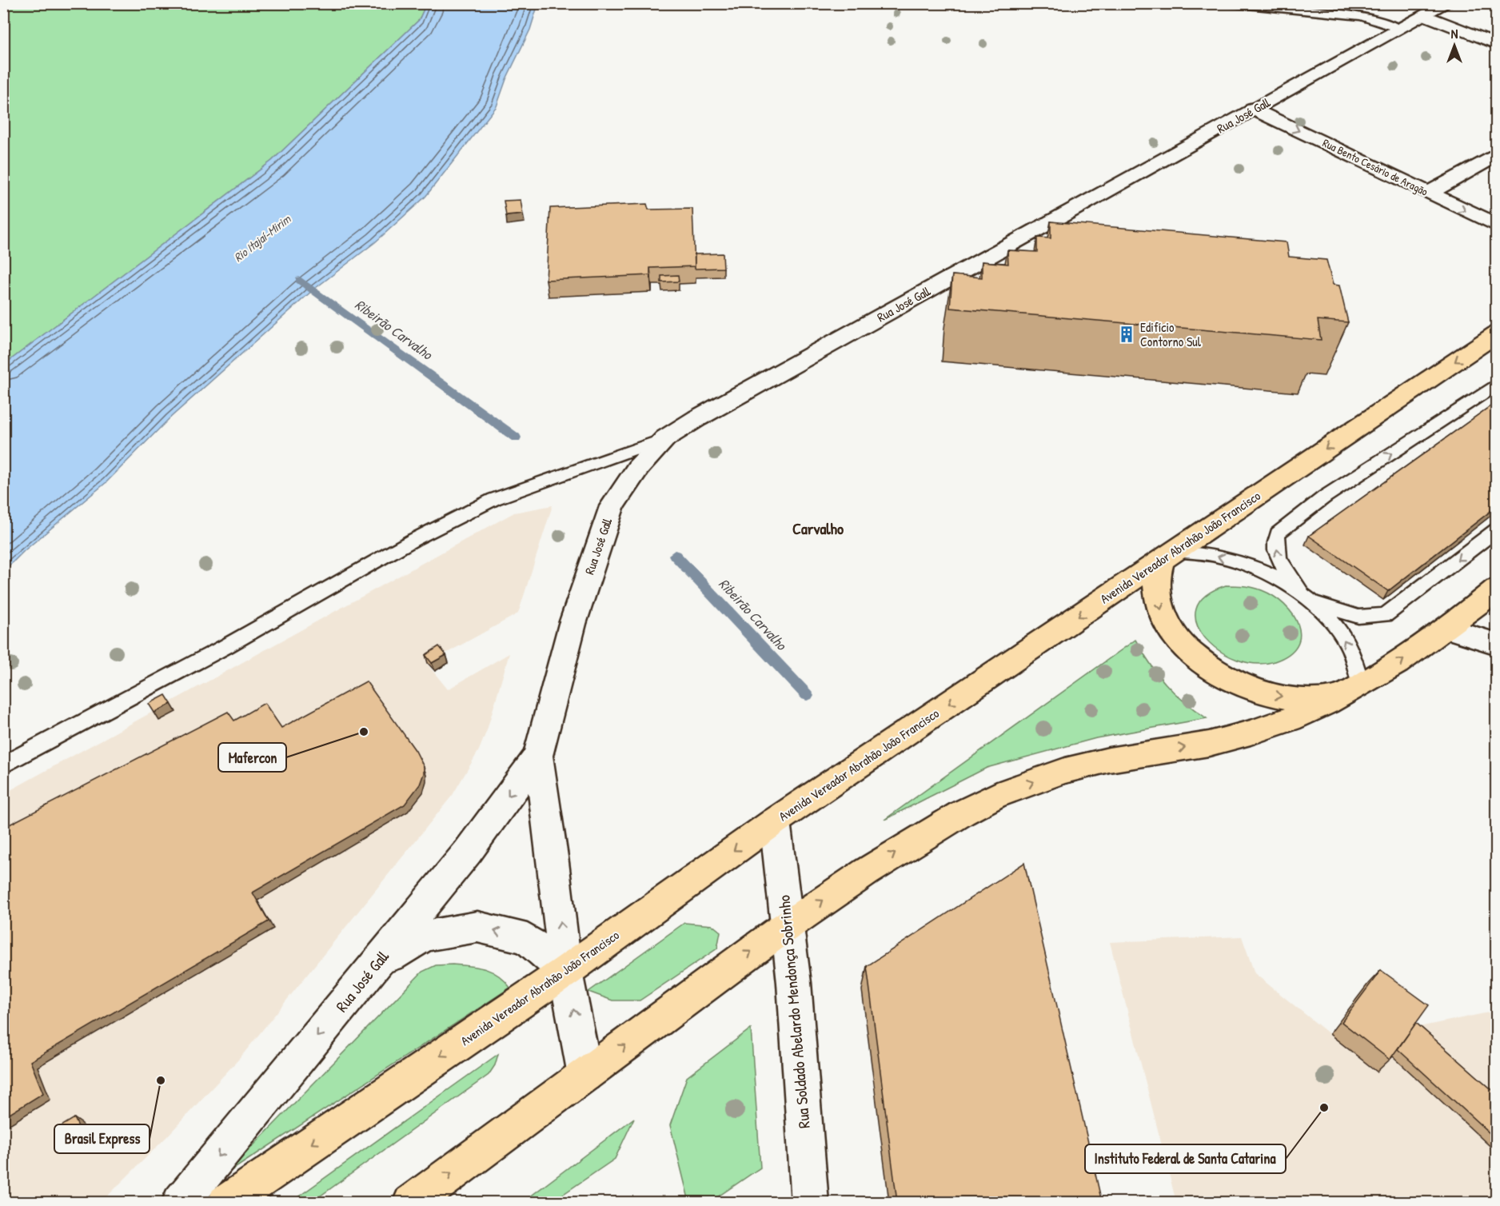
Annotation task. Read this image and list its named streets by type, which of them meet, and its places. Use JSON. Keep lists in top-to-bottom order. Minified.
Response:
{"streets":{"main road":["Rua José Gall","Rua Bento Cesário de Aragão","Avenida Vereador Abrahão João Francisco","Rua Soldado Abelardo Mendonça Sobrinho"]},"crossings":[["Rua José Gall","Rua Bento Cesário de Aragão"],["Rua José Gall","Avenida Vereador Abrahão João Francisco"],["Avenida Vereador Abrahão João Francisco","Rua Soldado Abelardo Mendonça Sobrinho"]],"one_way":["Rua Bento Cesário de Aragão"],"districts":["Carvalho"],"water":["Rio Itajaí-Mirim","Ribeirão Carvalho"],"places":{"building":["Edifício Contorno Sul"],"other":["Mafercon","Brasil Express","Instituto Federal de Santa Catarina"]},"north":"top"}
